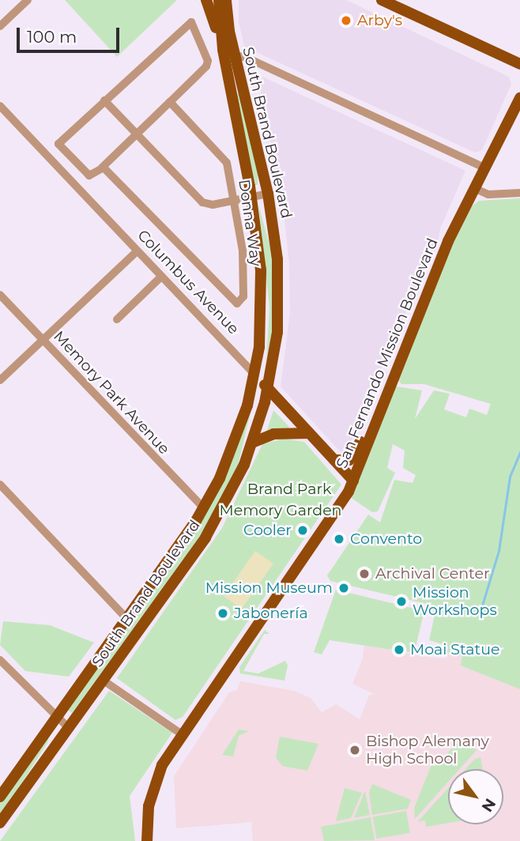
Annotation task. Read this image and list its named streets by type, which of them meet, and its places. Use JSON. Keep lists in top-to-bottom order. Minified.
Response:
{"streets":{"main road":["South Brand Boulevard","Columbus Avenue","San Fernando Mission Boulevard"],"street":["Donna Way","Memory Park Avenue"]},"crossings":[["South Brand Boulevard","Columbus Avenue"],["South Brand Boulevard","Memory Park Avenue"],["Columbus Avenue","San Fernando Mission Boulevard"]],"parks":["Brand Park","Memory Garden"],"places":["Arby's","Cooler","Convento","Archival Center","Mission Museum","Mission Workshops","Jabonería","Moai Statue","Bishop Alemany High School"],"scale_bar":"100 m","north":"bottom right"}
